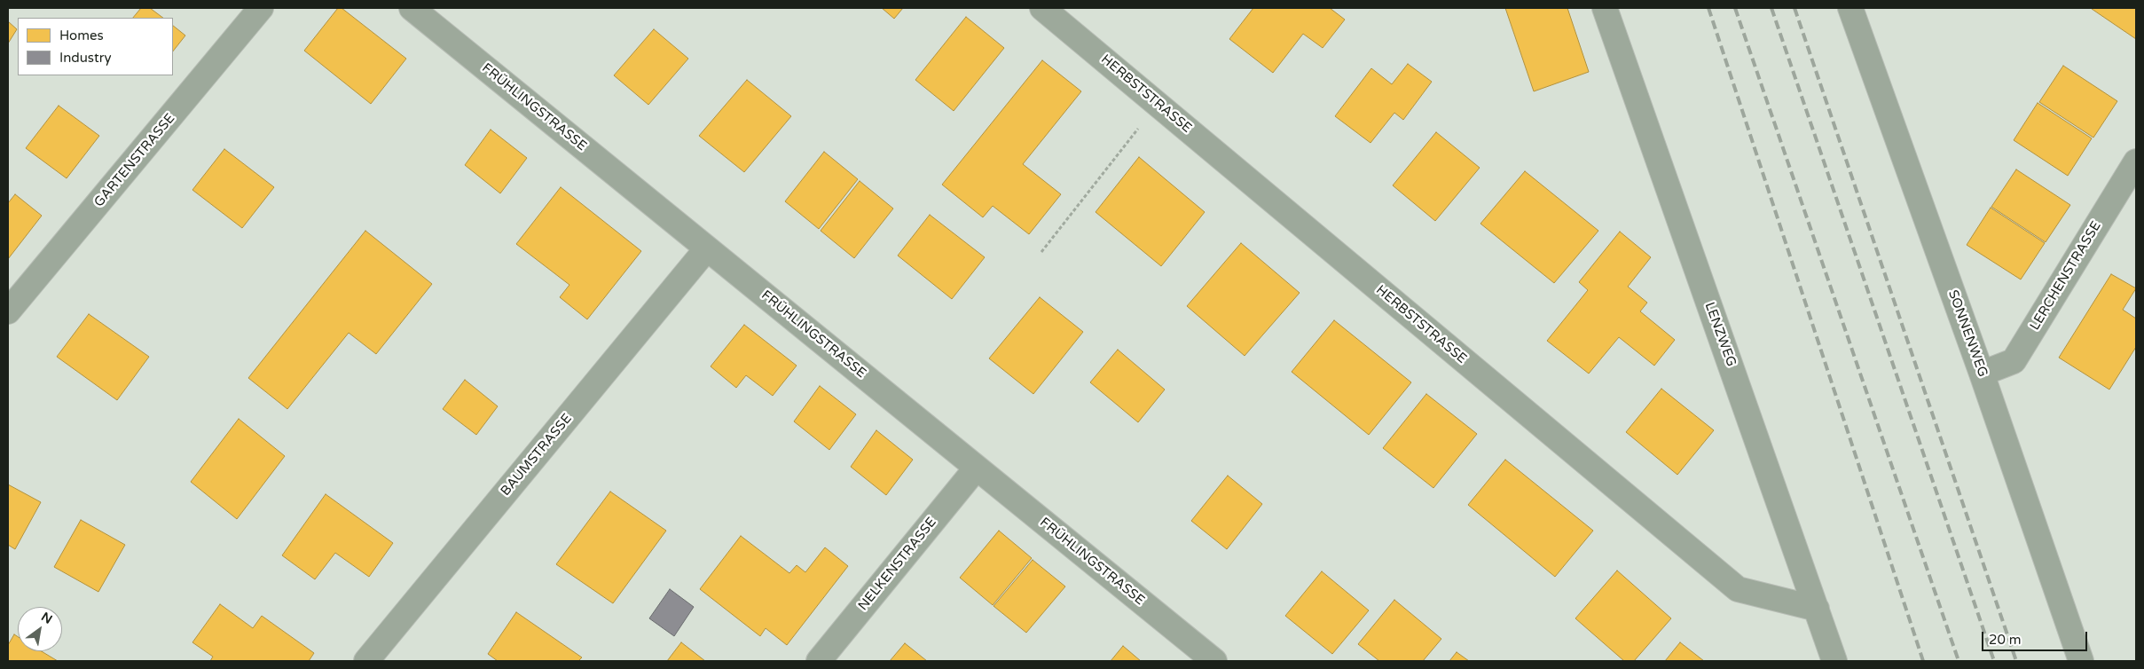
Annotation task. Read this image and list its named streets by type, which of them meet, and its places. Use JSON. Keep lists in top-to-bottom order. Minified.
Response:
{"streets":{"street":["HERBSTSTRASSE","FRÜHLINGSTRASSE","GARTENSTRASSE","LERCHENSTRASSE","SONNENWEG","LENZWEG","BAUMSTRASSE","NELKENSTRASSE"]},"crossings":[["HERBSTSTRASSE","LENZWEG"],["FRÜHLINGSTRASSE","BAUMSTRASSE"],["FRÜHLINGSTRASSE","NELKENSTRASSE"],["LERCHENSTRASSE","SONNENWEG"]],"legend":["Homes","Industry"],"scale_bar":"20 m","north":"top right"}
